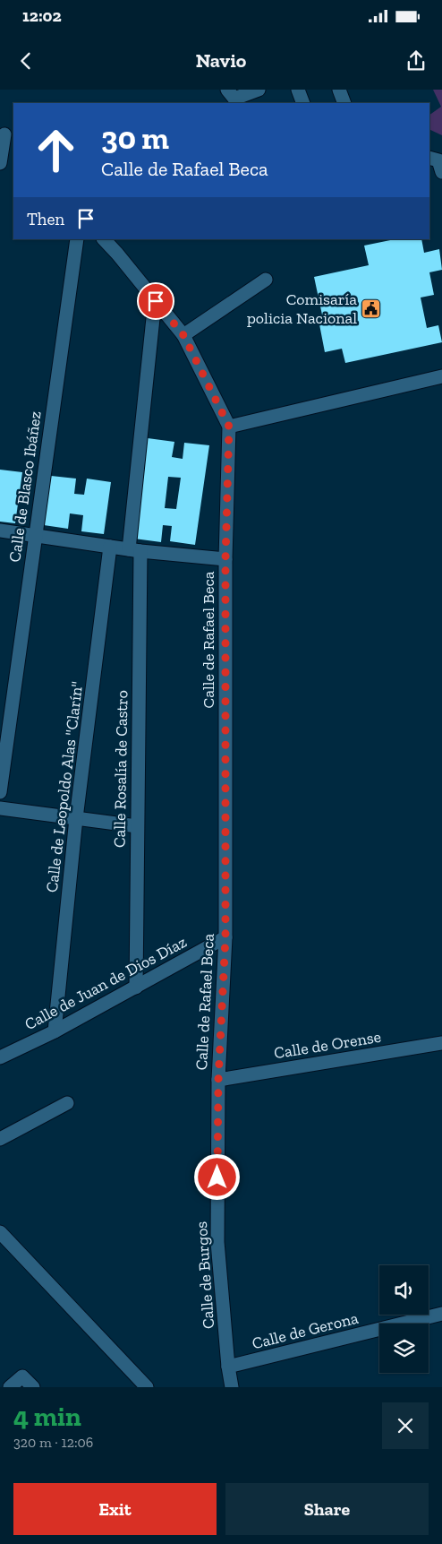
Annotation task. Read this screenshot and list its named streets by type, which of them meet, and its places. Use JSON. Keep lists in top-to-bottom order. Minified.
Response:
{"streets":{"street":["Calle de Blasco Ibáñez","Calle de Rafael Beca","Calle Rosalía de Castro","Calle de Leopoldo Alas \"Clarín\"","Calle de Juan de Dios Díaz","Calle de Orense","Calle de Burgos","Calle de Gerona"]},"crossings":[["Calle de Rafael Beca","Calle de Juan de Dios Díaz"],["Calle de Rafael Beca","Calle de Orense"],["Calle de Rafael Beca","Calle de Burgos"],["Calle Rosalía de Castro","Calle de Juan de Dios Díaz"],["Calle de Leopoldo Alas \"Clarín\"","Calle de Juan de Dios Díaz"],["Calle de Orense","Calle de Burgos"],["Calle de Burgos","Calle de Gerona"]],"places":{"public building":["Comisaría policia Nacional"]},"page":{"status":"12:02","header":"Navio","turn":["30 m","Calle de Rafael Beca"],"then":"Then","heading":["4 min","320 m · 12:06"],"buttons":["Exit","Share"]}}
